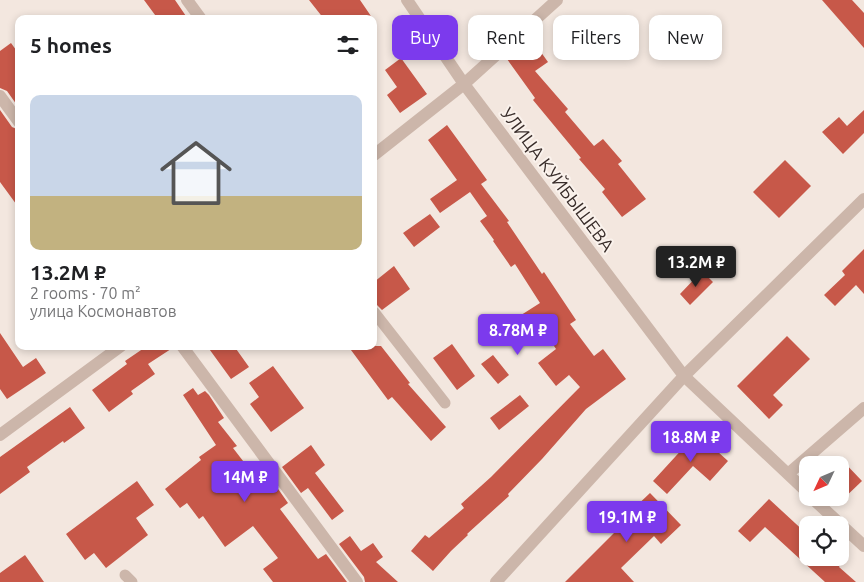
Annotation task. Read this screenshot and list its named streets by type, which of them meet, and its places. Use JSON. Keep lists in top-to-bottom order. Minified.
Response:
{"streets":{"street":["УЛИЦА КУЙБЫШЕВА"]},"north":"bottom left","page":{"chip":["Buy","Rent","Filters","New"],"heading":"5 homes","list":[{"name":"13.2M ₽","note":"2 rooms · 70 m² · улица Космонавтов"}],"price":["13.2M ₽","8.78M ₽","18.8M ₽","14M ₽","19.1M ₽"]}}
